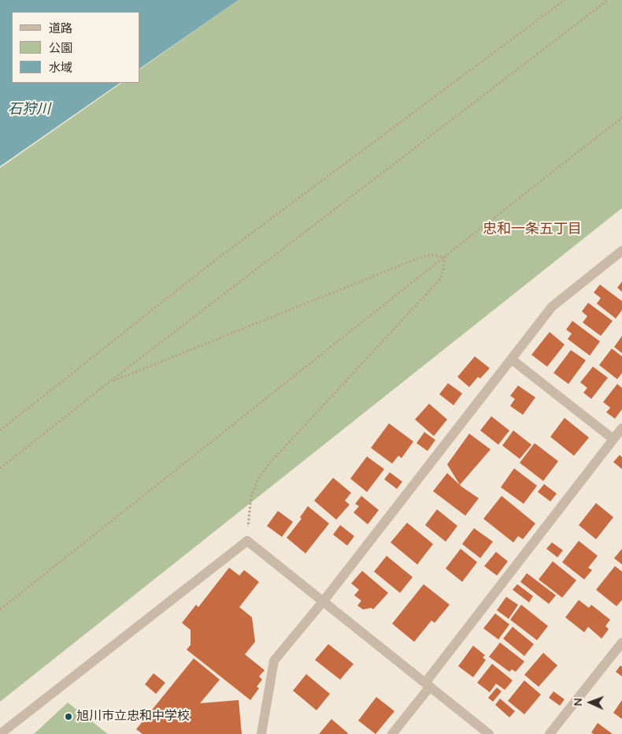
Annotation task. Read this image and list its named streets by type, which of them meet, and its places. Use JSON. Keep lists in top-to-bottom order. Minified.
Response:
{"districts":["忠和一条五丁目"],"water":["石狩川"],"places":["旭川市立忠和中学校"],"legend":["道路","公園","水域"],"north":"left"}
